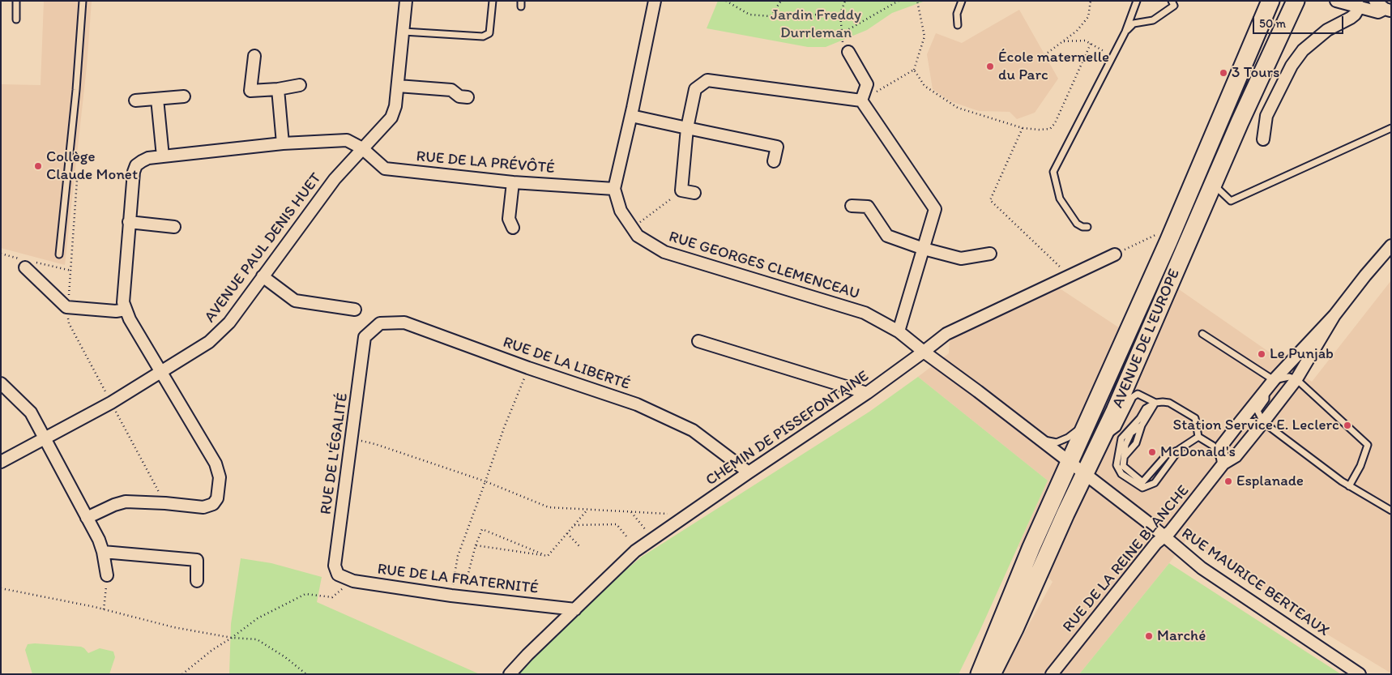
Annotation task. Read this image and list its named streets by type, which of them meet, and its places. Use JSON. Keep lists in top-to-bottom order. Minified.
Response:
{"streets":{"main road":["AVENUE DE L'EUROPE"],"street":["RUE DE LA PRÉVÔTÉ","AVENUE PAUL DENIS HUET","RUE GEORGES CLEMENCEAU","RUE DE LA LIBERTÉ","CHEMIN DE PISSEFONTAINE","RUE DE L'ÉGALITÉ","RUE DE LA REINE BLANCHE","RUE DE LA FRATERNITÉ","RUE MAURICE BERTEAUX"]},"crossings":[["RUE DE LA PRÉVÔTÉ","AVENUE PAUL DENIS HUET"],["RUE DE LA PRÉVÔTÉ","RUE GEORGES CLEMENCEAU"],["RUE GEORGES CLEMENCEAU","AVENUE DE L'EUROPE"],["RUE GEORGES CLEMENCEAU","CHEMIN DE PISSEFONTAINE"],["RUE GEORGES CLEMENCEAU","RUE MAURICE BERTEAUX"],["AVENUE DE L'EUROPE","RUE MAURICE BERTEAUX"],["RUE DE LA LIBERTÉ","CHEMIN DE PISSEFONTAINE"],["RUE DE LA LIBERTÉ","RUE DE L'ÉGALITÉ"],["CHEMIN DE PISSEFONTAINE","RUE DE LA FRATERNITÉ"],["RUE DE L'ÉGALITÉ","RUE DE LA FRATERNITÉ"],["RUE DE LA REINE BLANCHE","RUE MAURICE BERTEAUX"]],"parks":["Jardin Freddy Durrleman"],"places":["École maternelle du Parc","3 Tours","Collège Claude Monet","Le Punjab","Station Service E. Leclerc","McDonald's","Esplanade","Marché"],"scale_bar":"50 m"}
